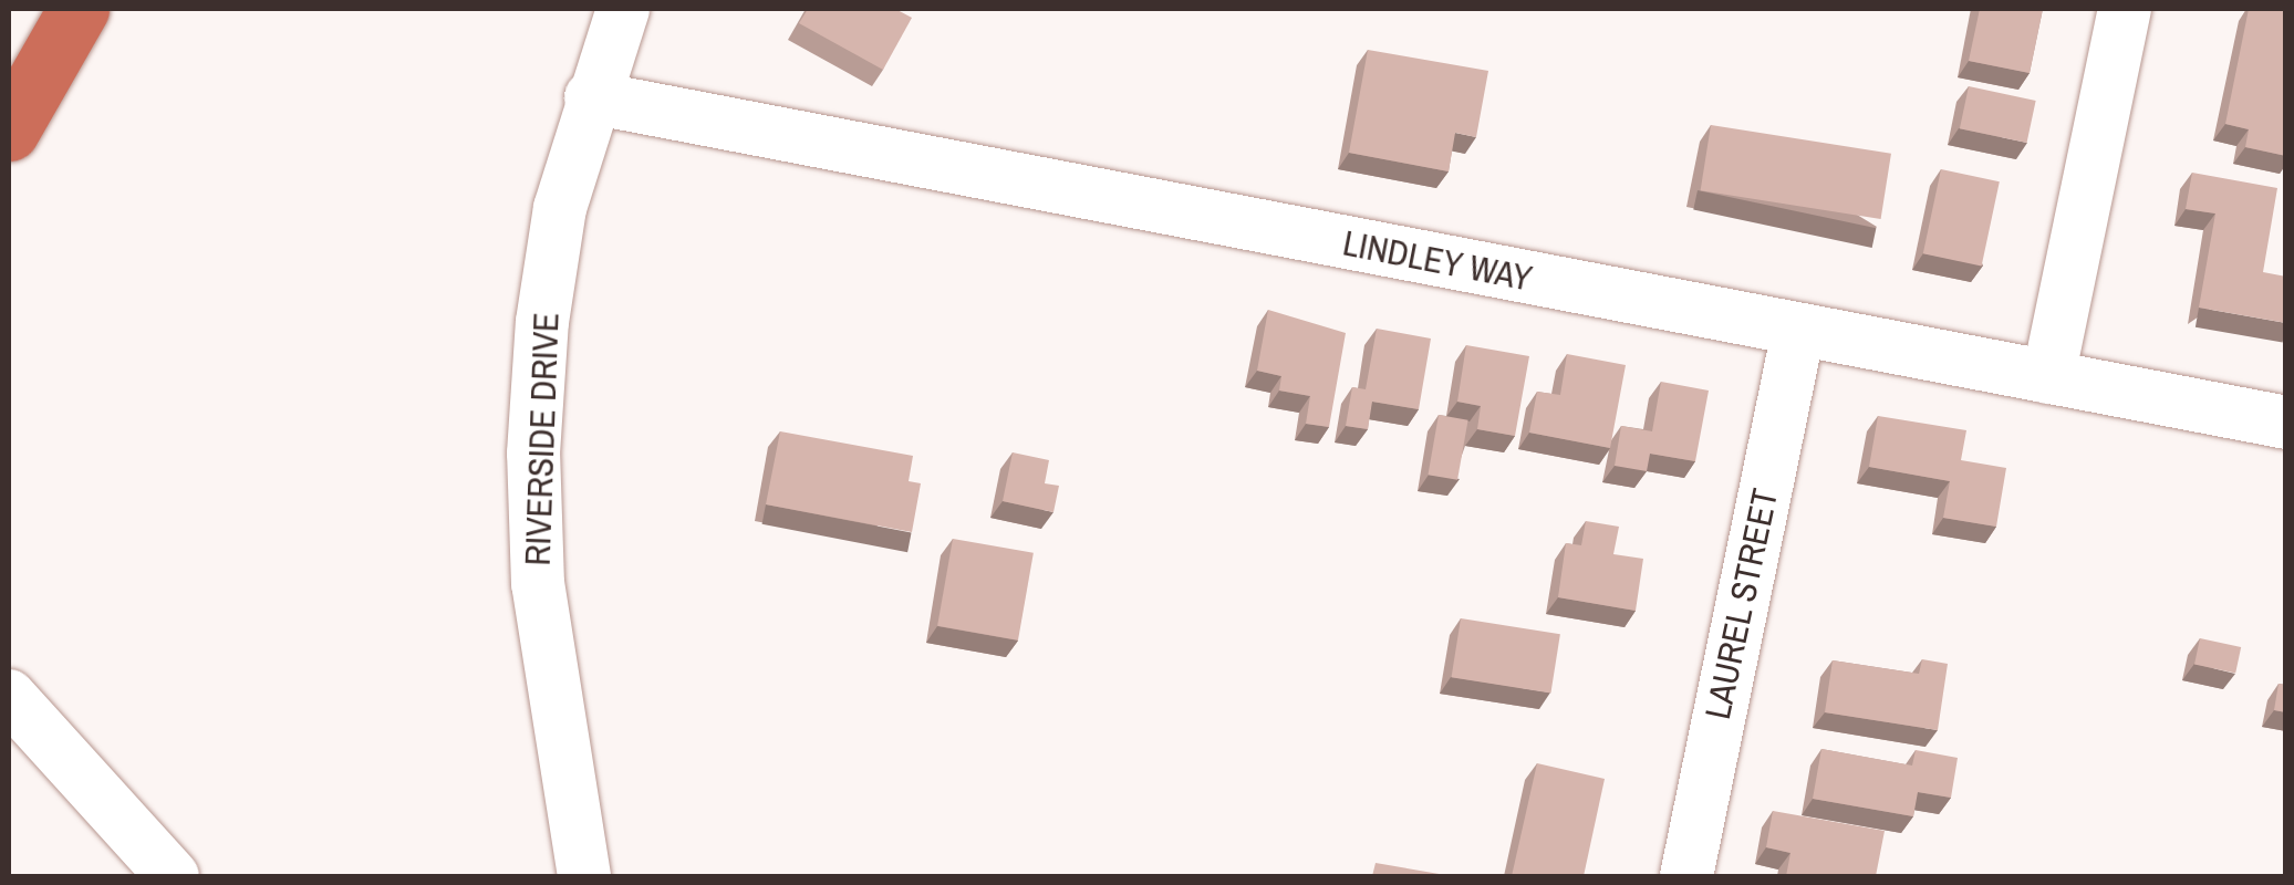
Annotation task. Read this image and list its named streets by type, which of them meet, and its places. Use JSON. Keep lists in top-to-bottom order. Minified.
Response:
{"streets":{"street":["LINDLEY WAY","RIVERSIDE DRIVE","LAUREL STREET"]},"crossings":[["LINDLEY WAY","RIVERSIDE DRIVE"],["LINDLEY WAY","LAUREL STREET"]]}
